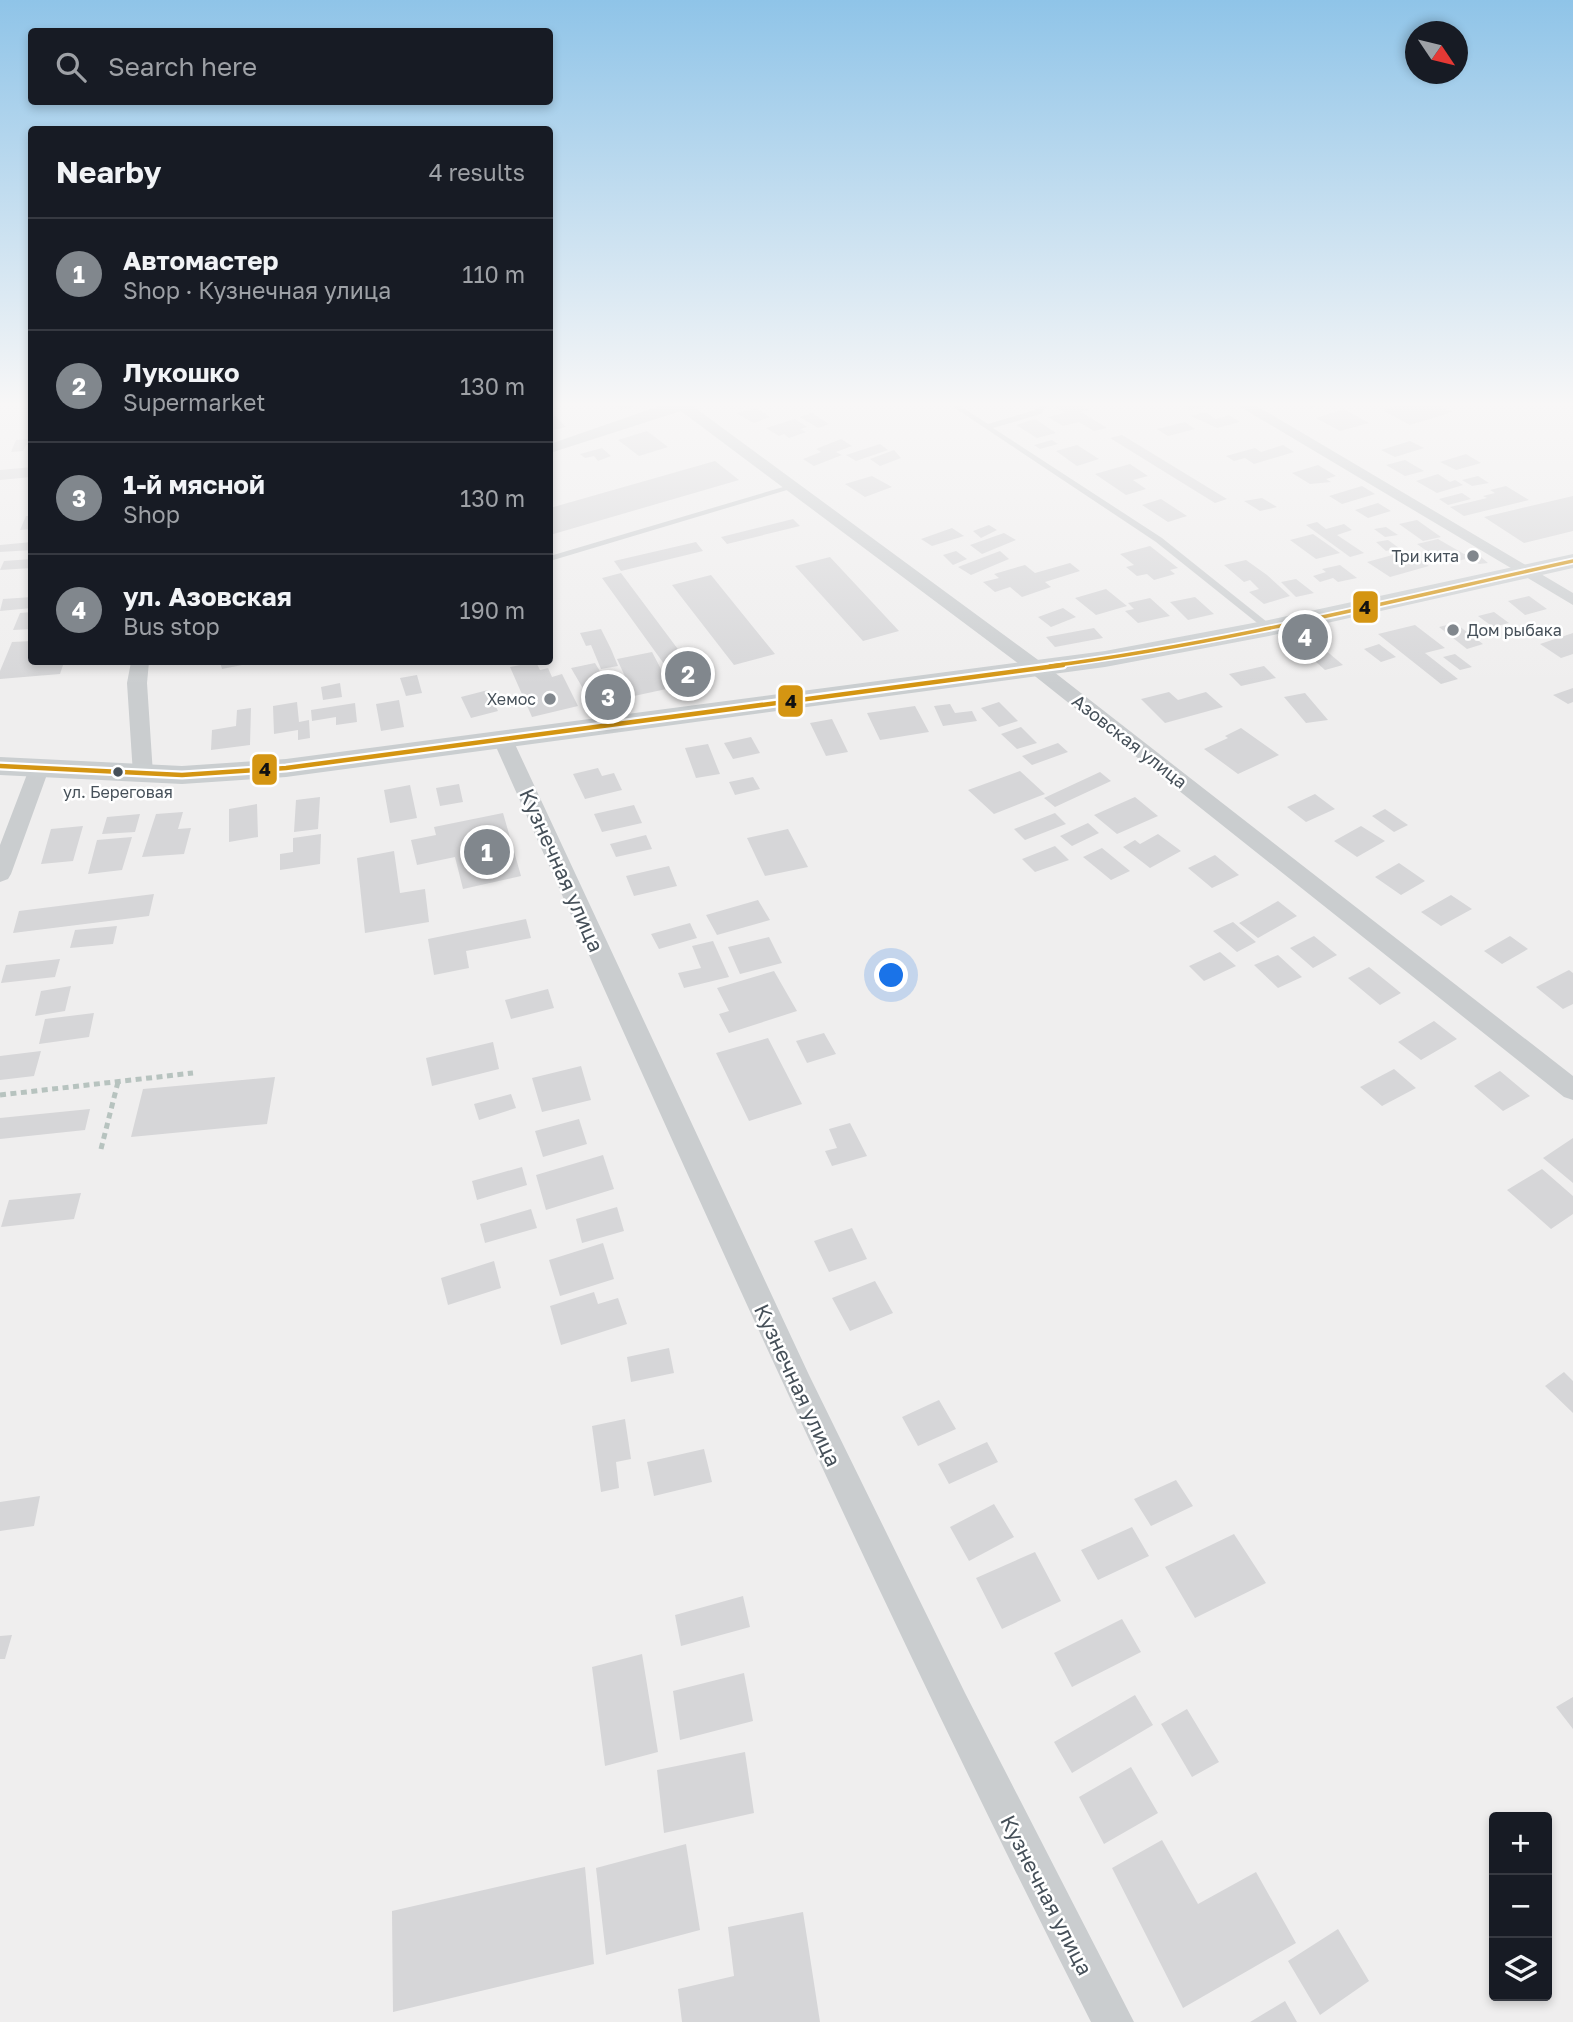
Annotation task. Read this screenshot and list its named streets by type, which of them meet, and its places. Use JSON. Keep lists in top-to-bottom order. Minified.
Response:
{"streets":{"street":["Азовская улица","Кузнечная улица"]},"places":["Три кита","Дом рыбака","Хемос","ул. Береговая"],"lines":["transit line 4"],"north":"bottom right","page":{"search":"Search here","heading":["Nearby","4 results"],"list":[{"mark":"1","name":"Автомастер","note":"Shop · Кузнечная улица","value":"110 m"},{"mark":"2","name":"Лукошко","note":"Supermarket","value":"130 m"},{"mark":"3","name":"1-й мясной","note":"Shop","value":"130 m"},{"mark":"4","name":"ул. Азовская","note":"Bus stop","value":"190 m"}],"pins":["4","2","3","1"],"map_buttons":["+","−"]}}
